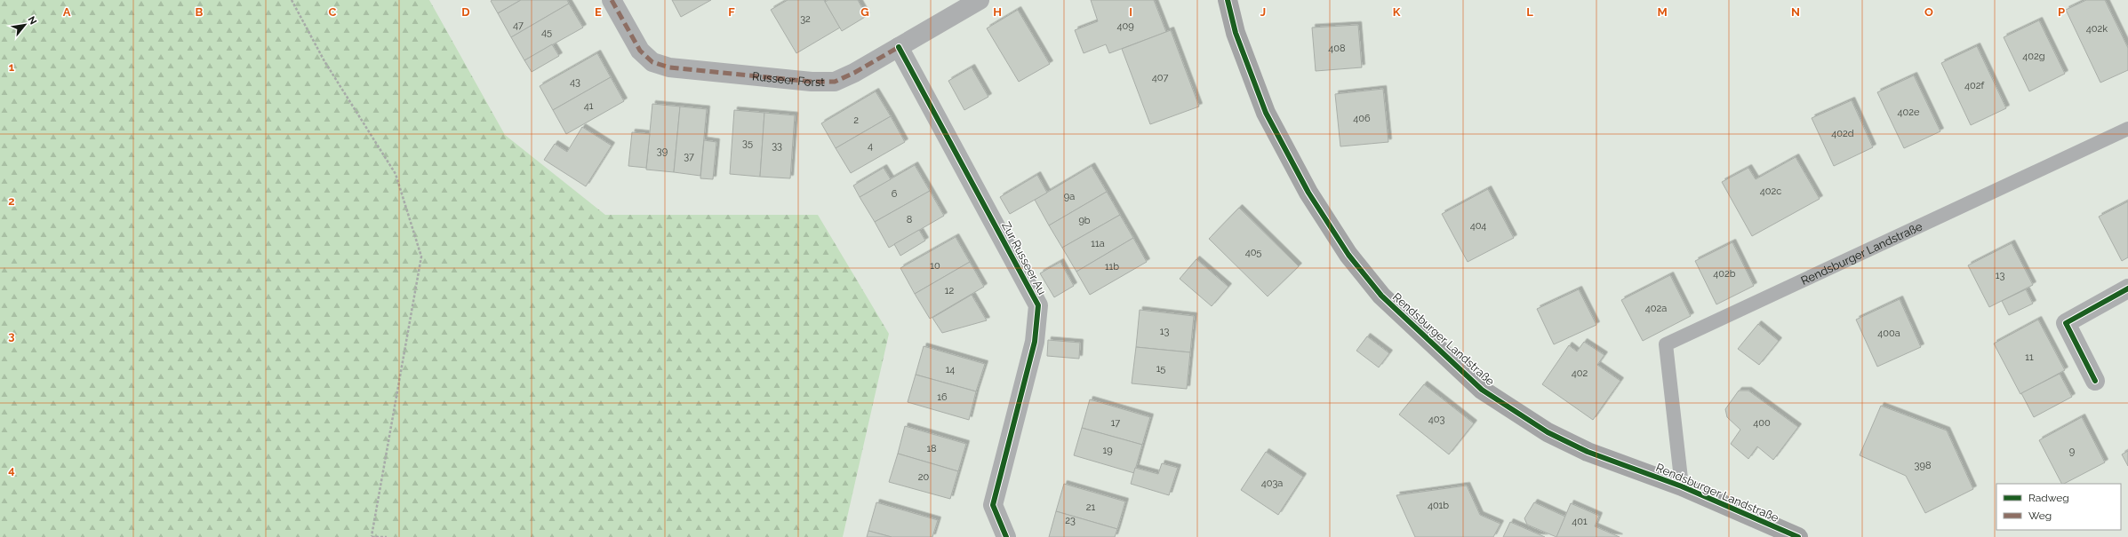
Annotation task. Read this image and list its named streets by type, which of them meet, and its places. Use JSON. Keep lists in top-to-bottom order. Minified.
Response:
{"streets":{"street":["Russeer Forst","Rendsburger Landstraße","Zur Russeer Au"]},"crossings":[["Russeer Forst","Zur Russeer Au"]],"house_numbers":["32","47","409","402k","45","408","402g","407","43","402f","41","402e","406","2","402d","35","33","4","39","37","402c","6","9a","8","9b","404","11a","405","10","11b","402b","13","12","402a","13","400a","11","15","14","402","16","403","17","400","18","19","9","398","20","403a","401b","21","23","401"],"legend":["Radweg","Weg"],"north":"top right","grid":{"columns":["A","B","C","D","E","F","G","H","I","J","K","L","M","N","O","P"],"rows":["1","2","3","4"]}}
